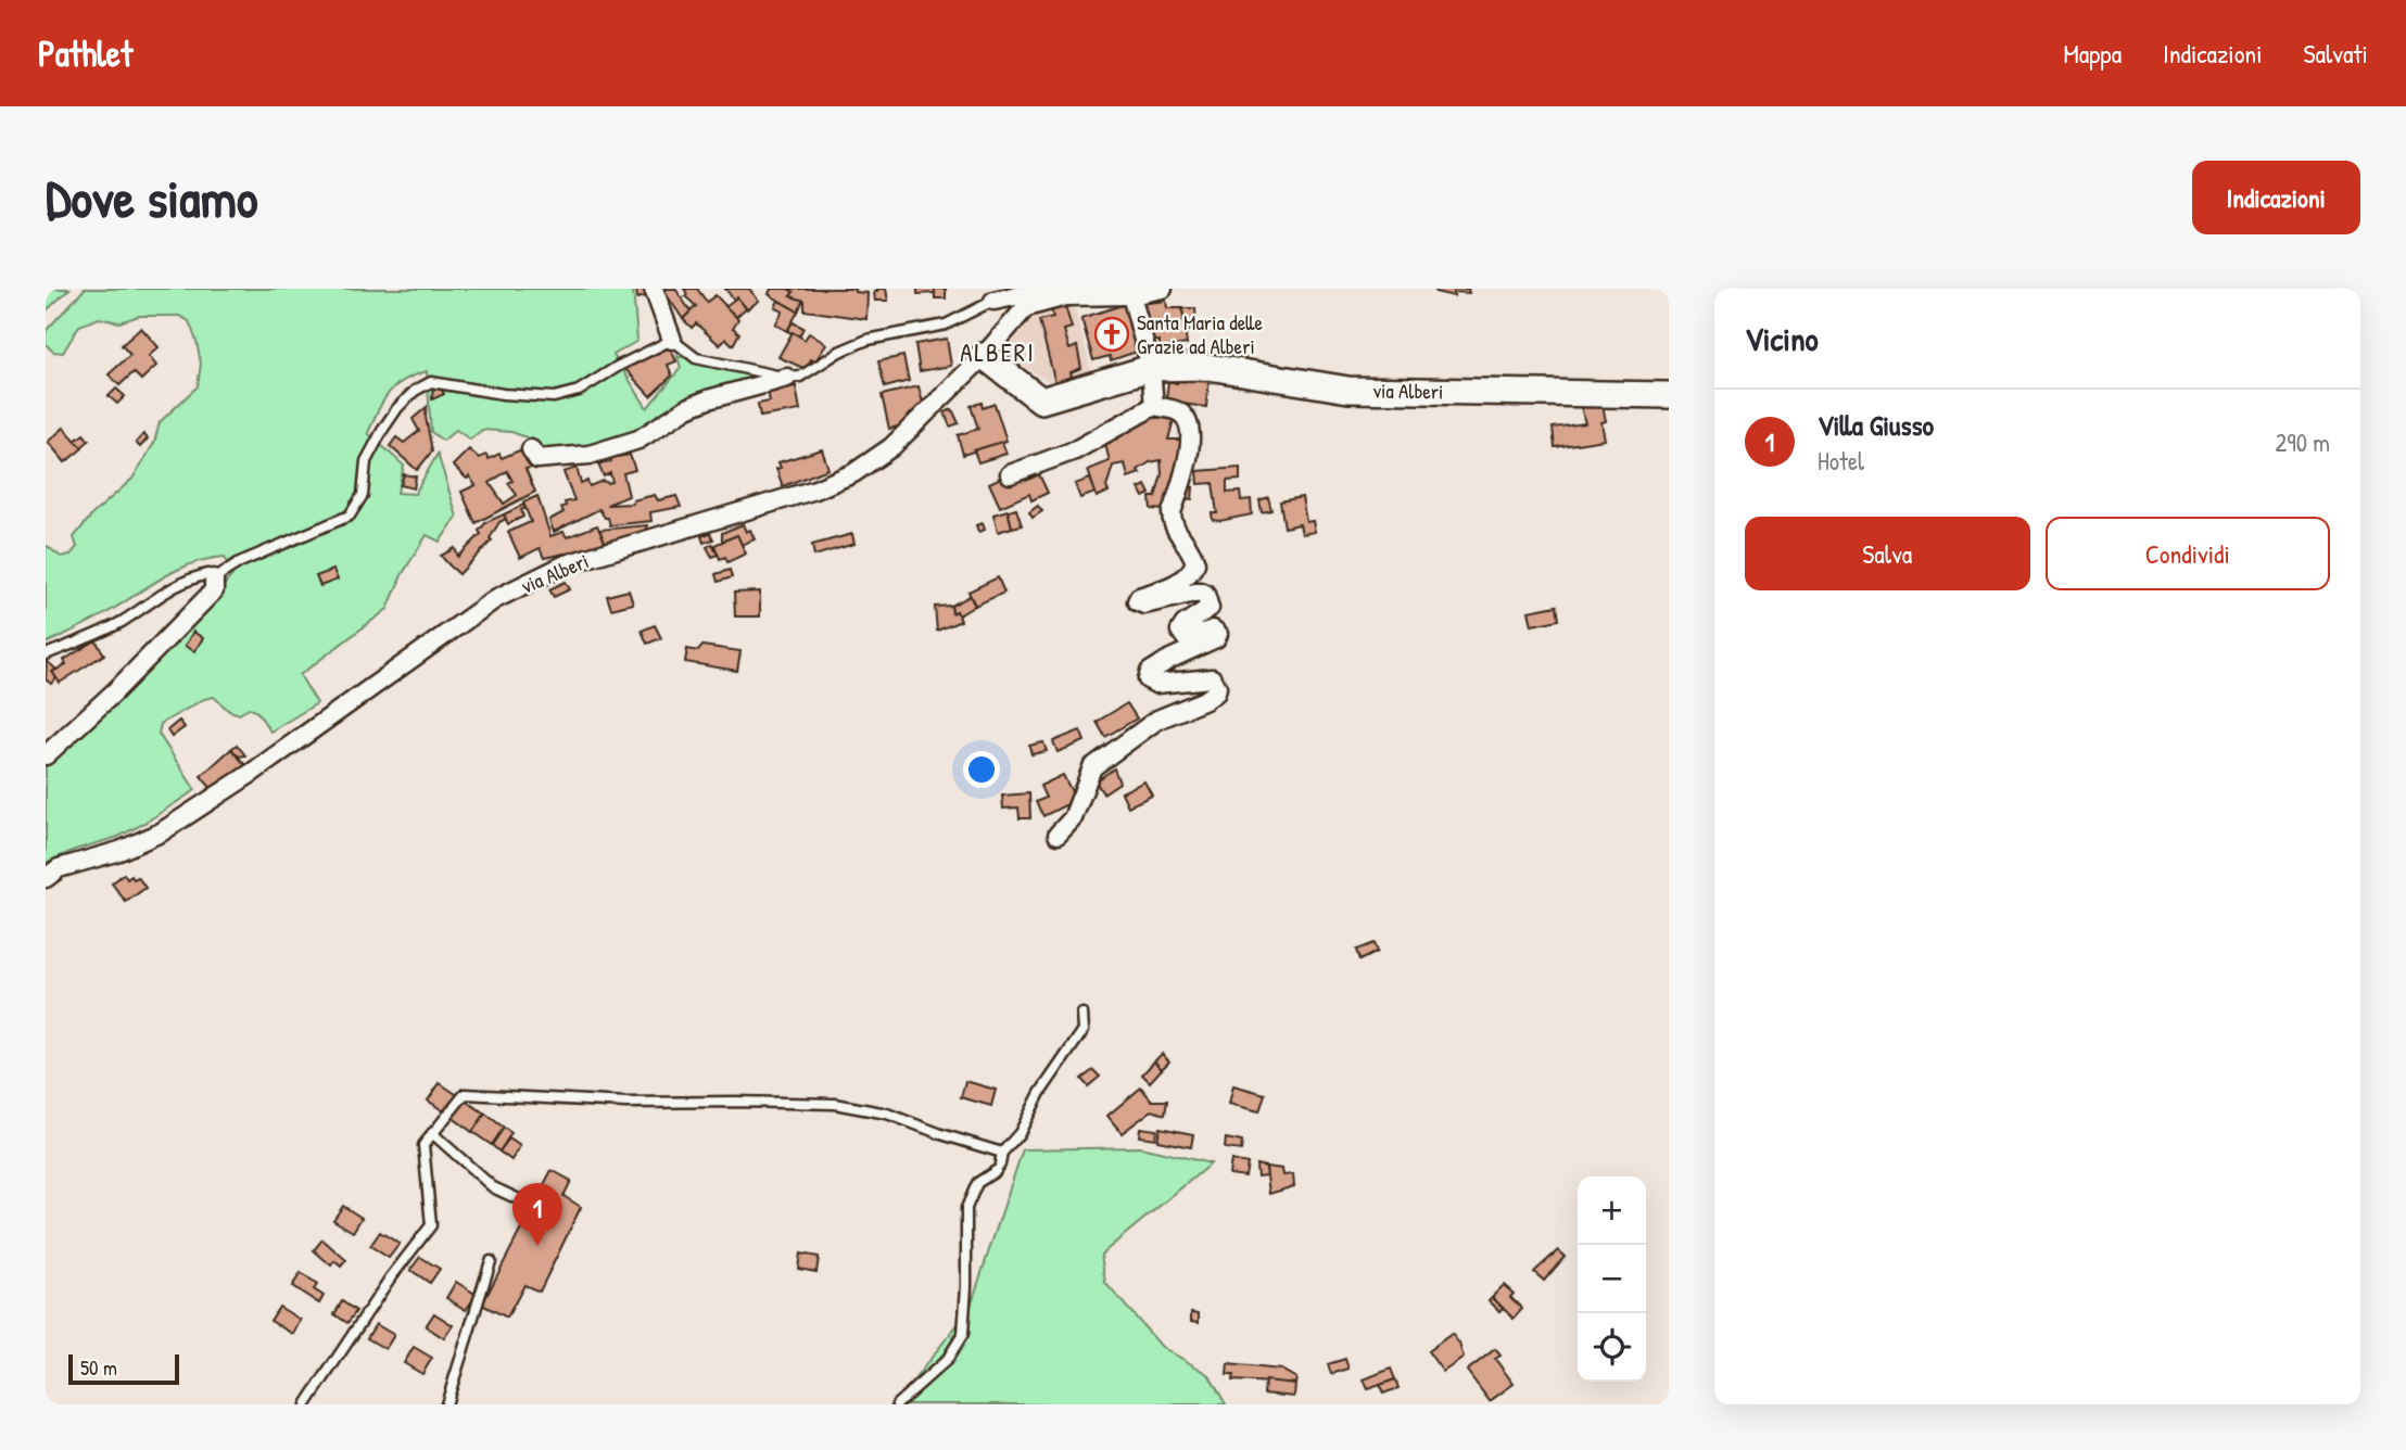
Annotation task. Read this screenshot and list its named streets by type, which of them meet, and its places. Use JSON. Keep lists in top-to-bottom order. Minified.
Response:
{"streets":{"street":["via Alberi"]},"districts":["ALBERI"],"places":{"church":["Santa Maria delle Grazie ad Alberi"]},"scale_bar":"50 m","page":{"header":"Pathlet","nav":["Mappa","Indicazioni","Salvati"],"buttons":["Indicazioni",["Salva","Condividi"]],"title":"Dove siamo","heading":"Vicino","list":[{"mark":"1","name":"Villa Giusso","note":"Hotel","value":"290 m"}],"map_buttons":["+","−"],"pins":"1","scale":"50 m"}}
